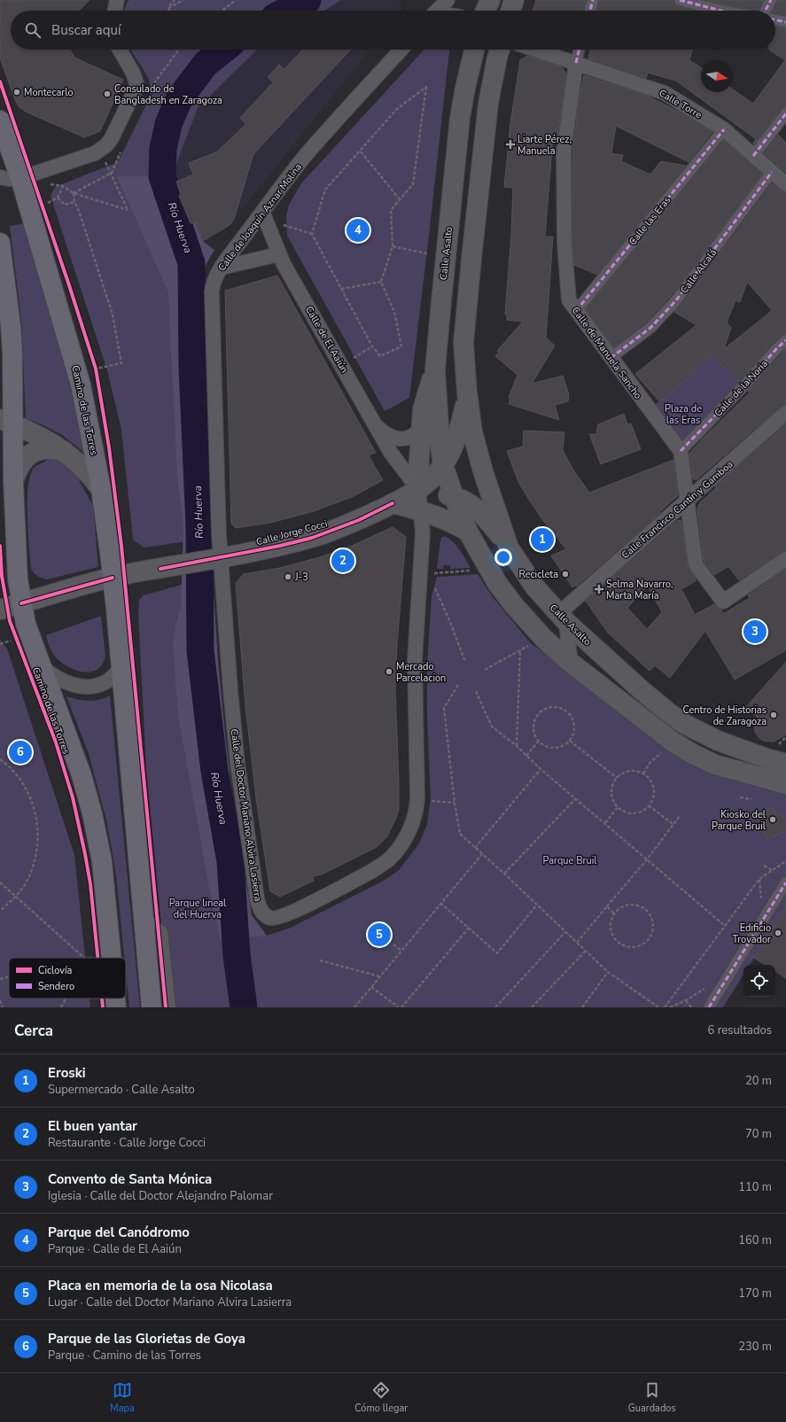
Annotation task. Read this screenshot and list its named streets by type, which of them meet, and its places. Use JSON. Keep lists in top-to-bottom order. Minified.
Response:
{"streets":{"main road":["Calle Asalto","Camino de las Torres","Calle Jorge Cocci"],"street":["Calle Torre","Calle de Joaquín Aznar Molina","Calle las Eras","Calle Alcalá","Calle de El Aaiún","Calle de Manuela Sancho","Calle de la Noria","Calle Francisco Cantín y Gamboa","Calle del Doctor Mariano Alvira Lasierra"]},"crossings":[["Calle Torre","Calle las Eras"],["Calle Torre","Calle Alcalá"],["Calle Torre","Calle de Manuela Sancho"],["Calle de Joaquín Aznar Molina","Calle de El Aaiún"],["Calle de Joaquín Aznar Molina","Calle Jorge Cocci"],["Calle de Joaquín Aznar Molina","Calle del Doctor Mariano Alvira Lasierra"],["Calle las Eras","Calle de Manuela Sancho"],["Calle Asalto","Calle de El Aaiún"],["Calle Asalto","Calle Francisco Cantín y Gamboa"],["Calle Asalto","Calle Jorge Cocci"],["Calle Asalto","Calle del Doctor Mariano Alvira Lasierra"],["Calle Alcalá","Calle de Manuela Sancho"],["Calle de El Aaiún","Calle Jorge Cocci"],["Calle de El Aaiún","Calle del Doctor Mariano Alvira Lasierra"],["Calle de Manuela Sancho","Calle de la Noria"],["Calle de Manuela Sancho","Calle Francisco Cantín y Gamboa"],["Camino de las Torres","Calle Jorge Cocci"],["Calle Jorge Cocci","Calle del Doctor Mariano Alvira Lasierra"]],"water":["Río Huerva"],"parks":["Plaza de las Eras","Parque Bruil","Parque lineal del Huerva"],"places":{"other":["Montecarlo","Consulado de Bangladesh en Zaragoza","Recicleta","J-3","Mercado Parcelacion","Centro de Historias de Zaragoza","Kiosko del Parque Bruil","Edificio Trovador"],"health":["Liarte Pérez, Manuela","Selma Navarro, Marta María"]},"legend":["Ciclovía","Sendero"],"north":"right","page":{"search":"Buscar aquí","pins":["4","1","2","3","6","5"],"heading":["Cerca","6 resultados"],"list":[{"mark":"1","name":"Eroski","note":"Supermercado · Calle Asalto","value":"20 m"},{"mark":"2","name":"El buen yantar","note":"Restaurante · Calle Jorge Cocci","value":"70 m"},{"mark":"3","name":"Convento de Santa Mónica","note":"Iglesia · Calle del Doctor Alejandro Palomar","value":"110 m"},{"mark":"4","name":"Parque del Canódromo","note":"Parque · Calle de El Aaiún","value":"160 m"},{"mark":"5","name":"Placa en memoria de la osa Nicolasa","note":"Lugar · Calle del Doctor Mariano Alvira Lasierra","value":"170 m"},{"mark":"6","name":"Parque de las Glorietas de Goya","note":"Parque · Camino de las Torres","value":"230 m"}],"nav":["Mapa","Cómo llegar","Guardados"]}}
